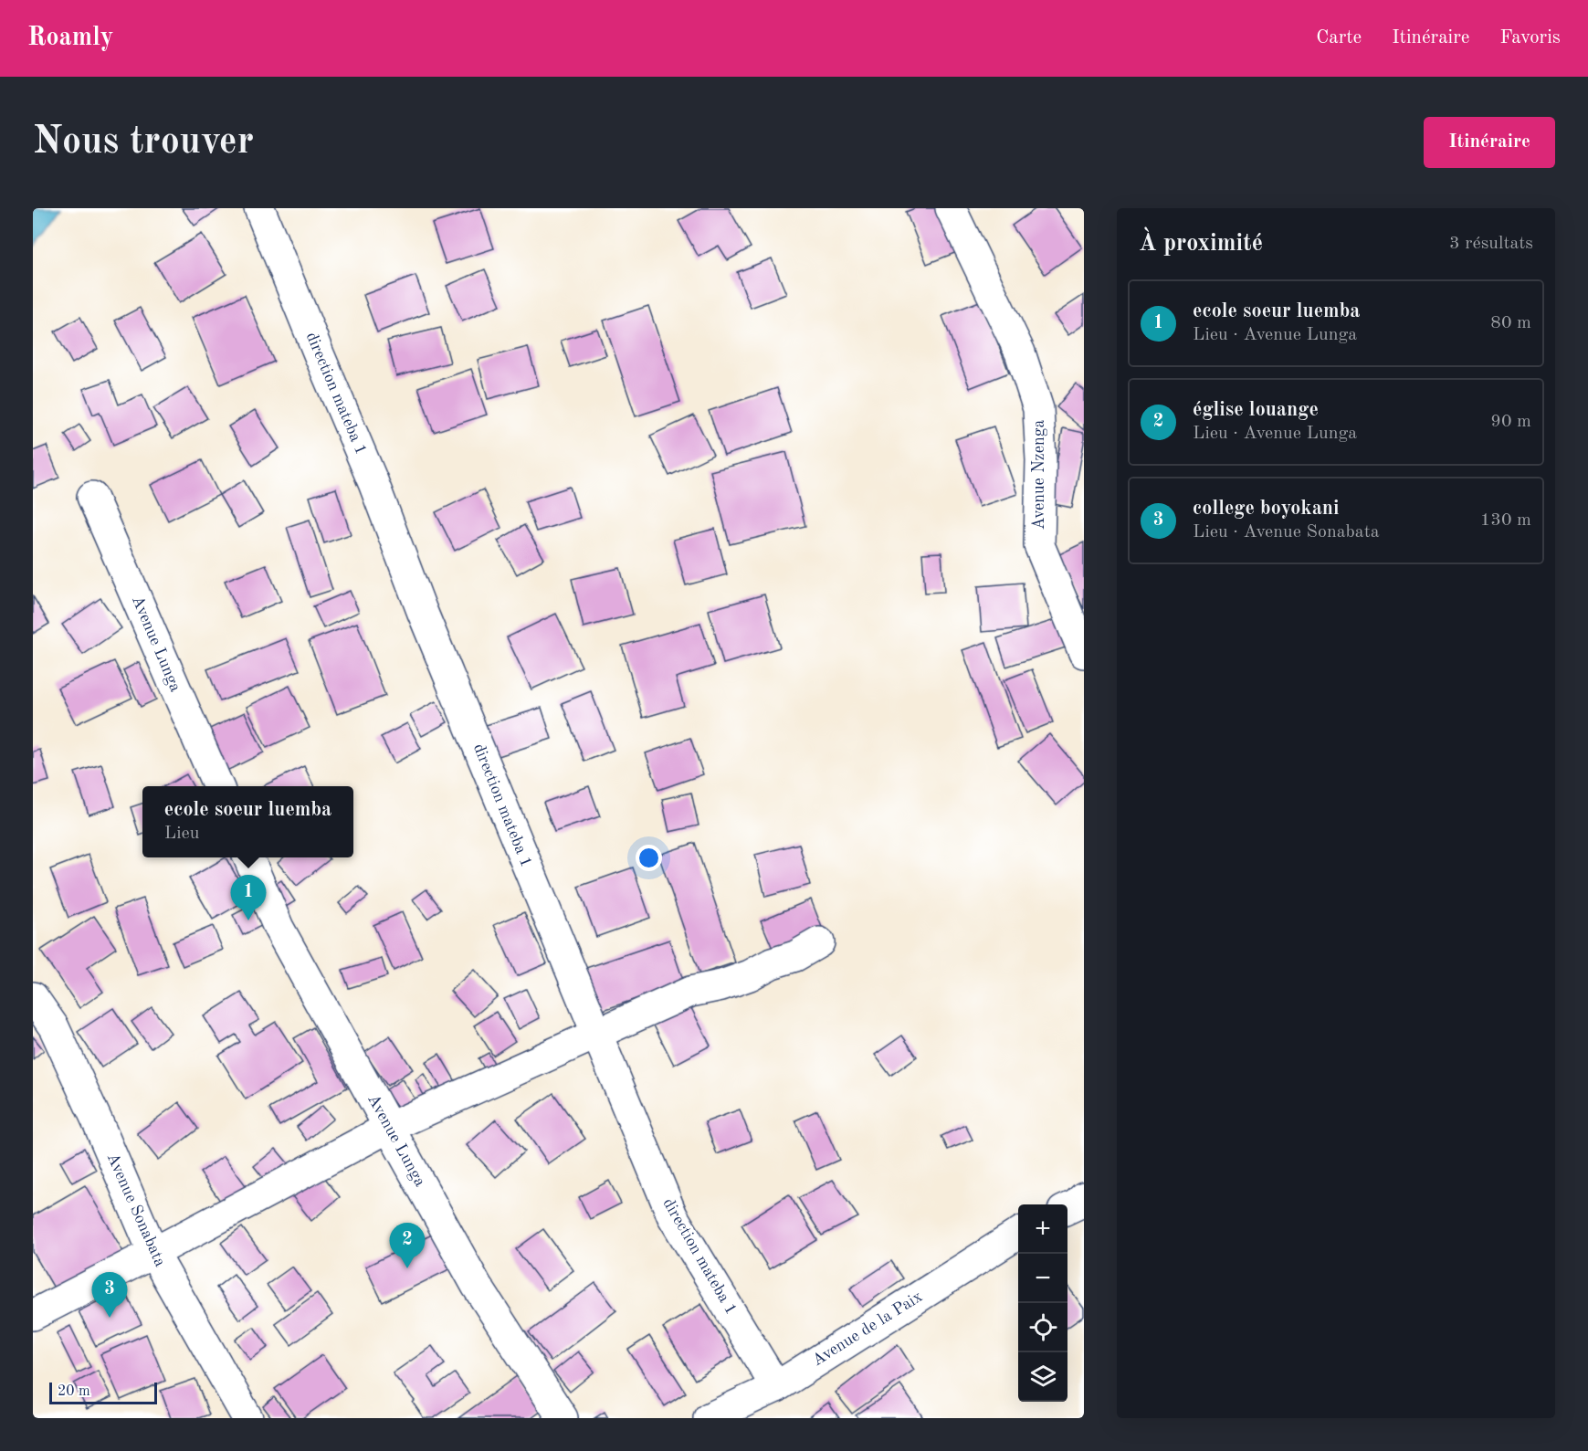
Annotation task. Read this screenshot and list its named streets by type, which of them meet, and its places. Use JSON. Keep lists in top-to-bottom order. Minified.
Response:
{"streets":{"street":["direction mateba 1","Avenue Nzenga","Avenue Lunga","Avenue Sonabata","Avenue de la Paix"]},"crossings":[["direction mateba 1","Avenue de la Paix"]],"scale_bar":"20 m","page":{"header":"Roamly","nav":["Carte","Itinéraire","Favoris"],"buttons":"Itinéraire","title":"Nous trouver","heading":["À proximité","3 résultats"],"list":[{"mark":"1","name":"ecole soeur luemba","note":"Lieu · Avenue Lunga","value":"80 m"},{"mark":"2","name":"église louange","note":"Lieu · Avenue Lunga","value":"90 m"},{"mark":"3","name":"college boyokani","note":"Lieu · Avenue Sonabata","value":"130 m"}],"popup":["ecole soeur luemba","Lieu"],"pins":["1","2","3"],"map_buttons":["+","−"],"scale":"20 m"}}
